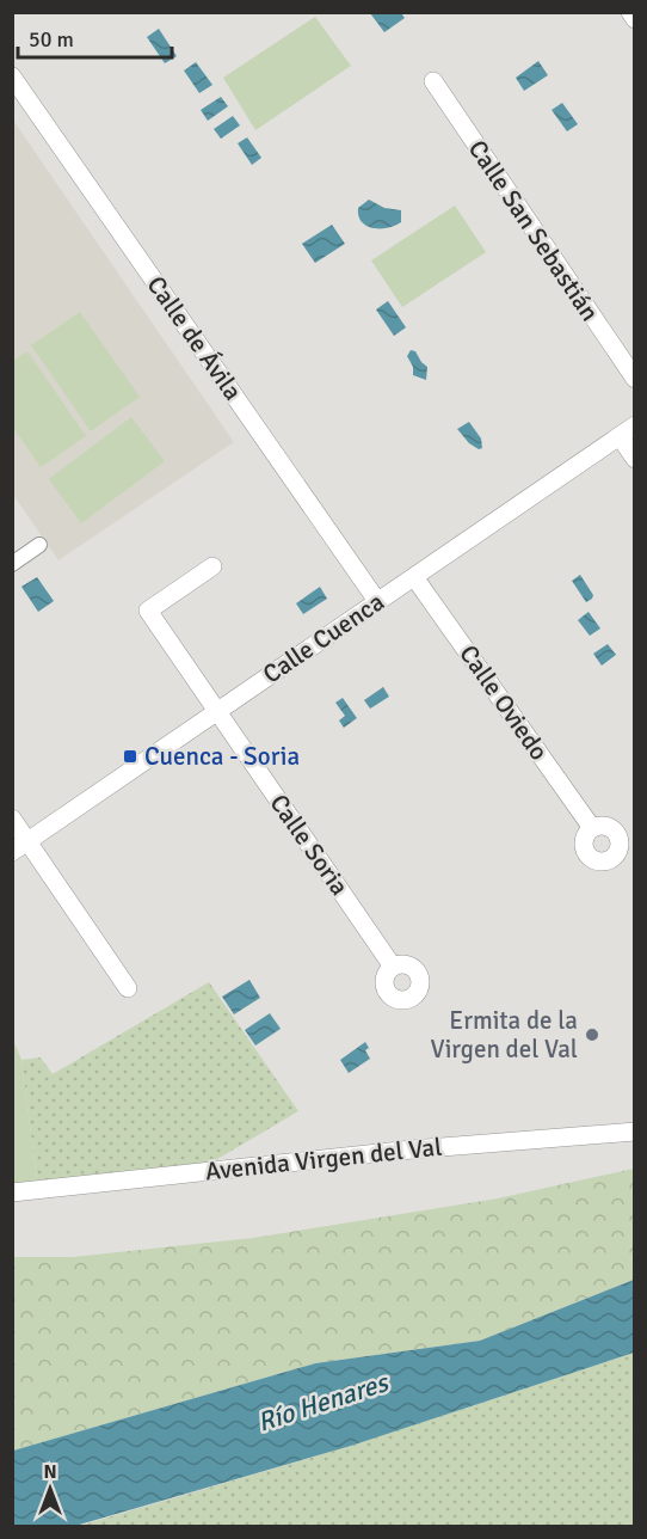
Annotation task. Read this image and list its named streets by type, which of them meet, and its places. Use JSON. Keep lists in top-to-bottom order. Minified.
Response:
{"streets":{"street":["Calle San Sebastián","Calle de Ávila","Calle Cuenca","Calle Oviedo","Calle Soria","Avenida Virgen del Val"]},"crossings":[["Calle de Ávila","Calle Cuenca"],["Calle Cuenca","Calle Oviedo"],["Calle Cuenca","Calle Soria"]],"water":["Río Henares"],"places":{"transit":["Cuenca - Soria"],"other":["Ermita de la Virgen del Val"]},"scale_bar":"50 m","north":"top"}
